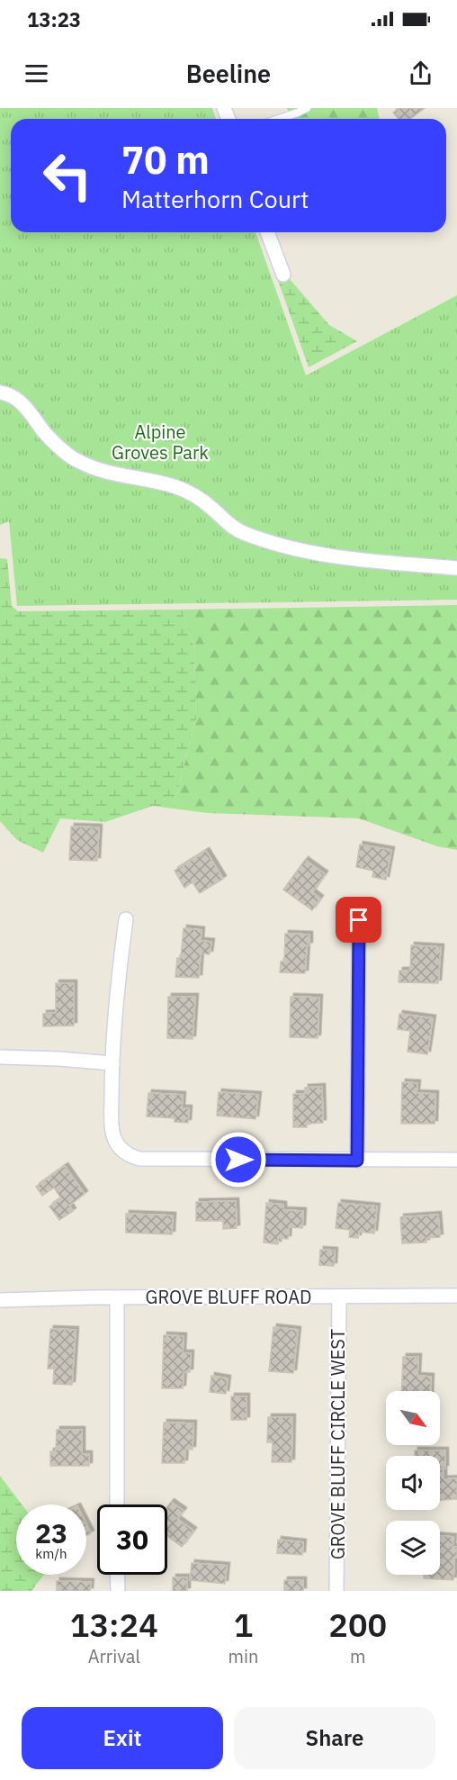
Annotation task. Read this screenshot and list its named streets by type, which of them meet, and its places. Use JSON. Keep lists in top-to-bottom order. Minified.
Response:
{"streets":{"street":["GROVE BLUFF ROAD","GROVE BLUFF CIRCLE WEST"]},"crossings":[["GROVE BLUFF ROAD","GROVE BLUFF CIRCLE WEST"]],"parks":["Alpine Groves Park"],"north":"bottom right","page":{"status":"13:23","header":"Beeline","turn":["70 m","Matterhorn Court"],"speed":"23 km/h","limit":"30","eta":["13:24","Arrival","1","min","200","m"],"buttons":["Exit","Share"]}}
